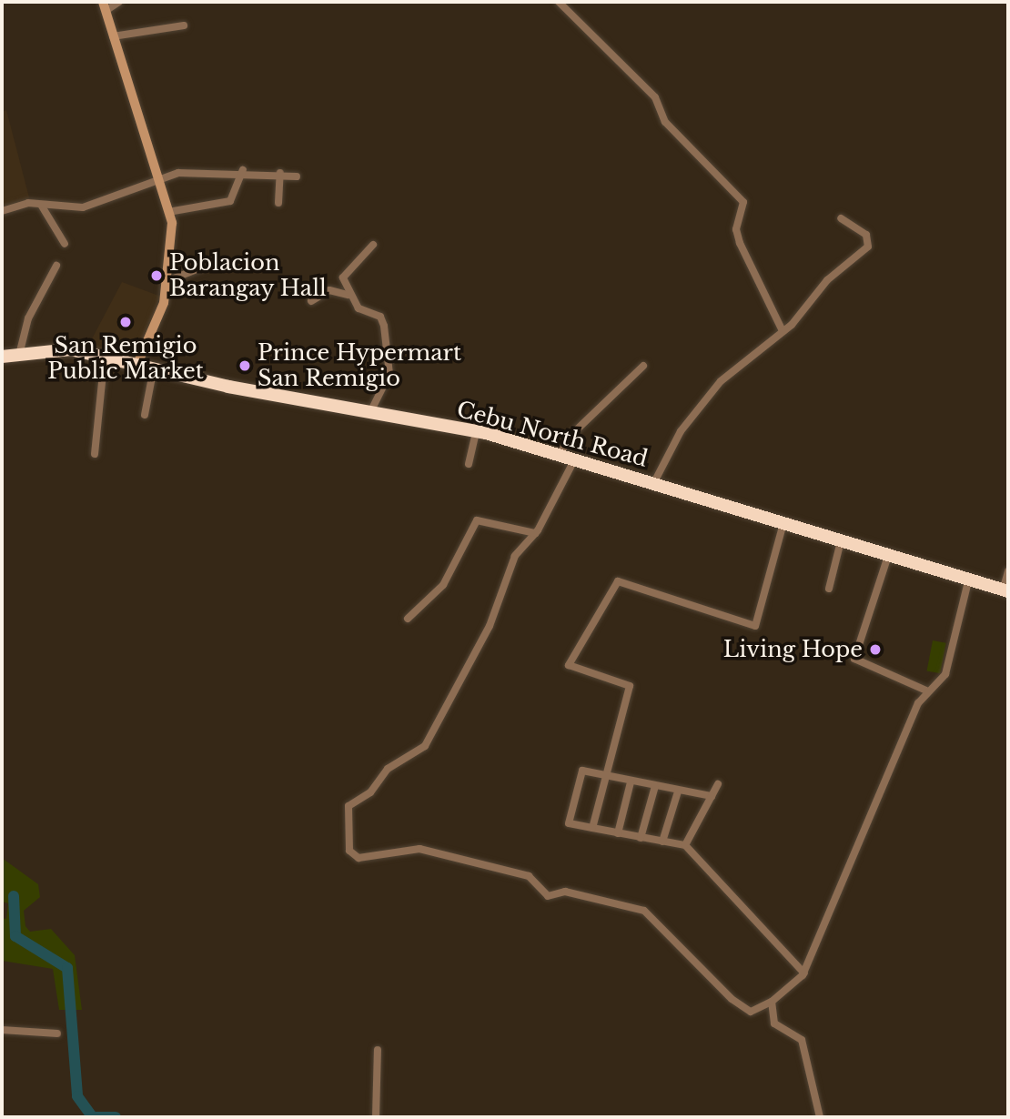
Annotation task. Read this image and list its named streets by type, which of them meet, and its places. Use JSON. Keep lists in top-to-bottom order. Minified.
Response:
{"streets":{"highway":["Cebu North Road"]},"places":["Poblacion Barangay Hall","San Remigio Public Market","Prince Hypermart San Remigio","Living Hope"]}
